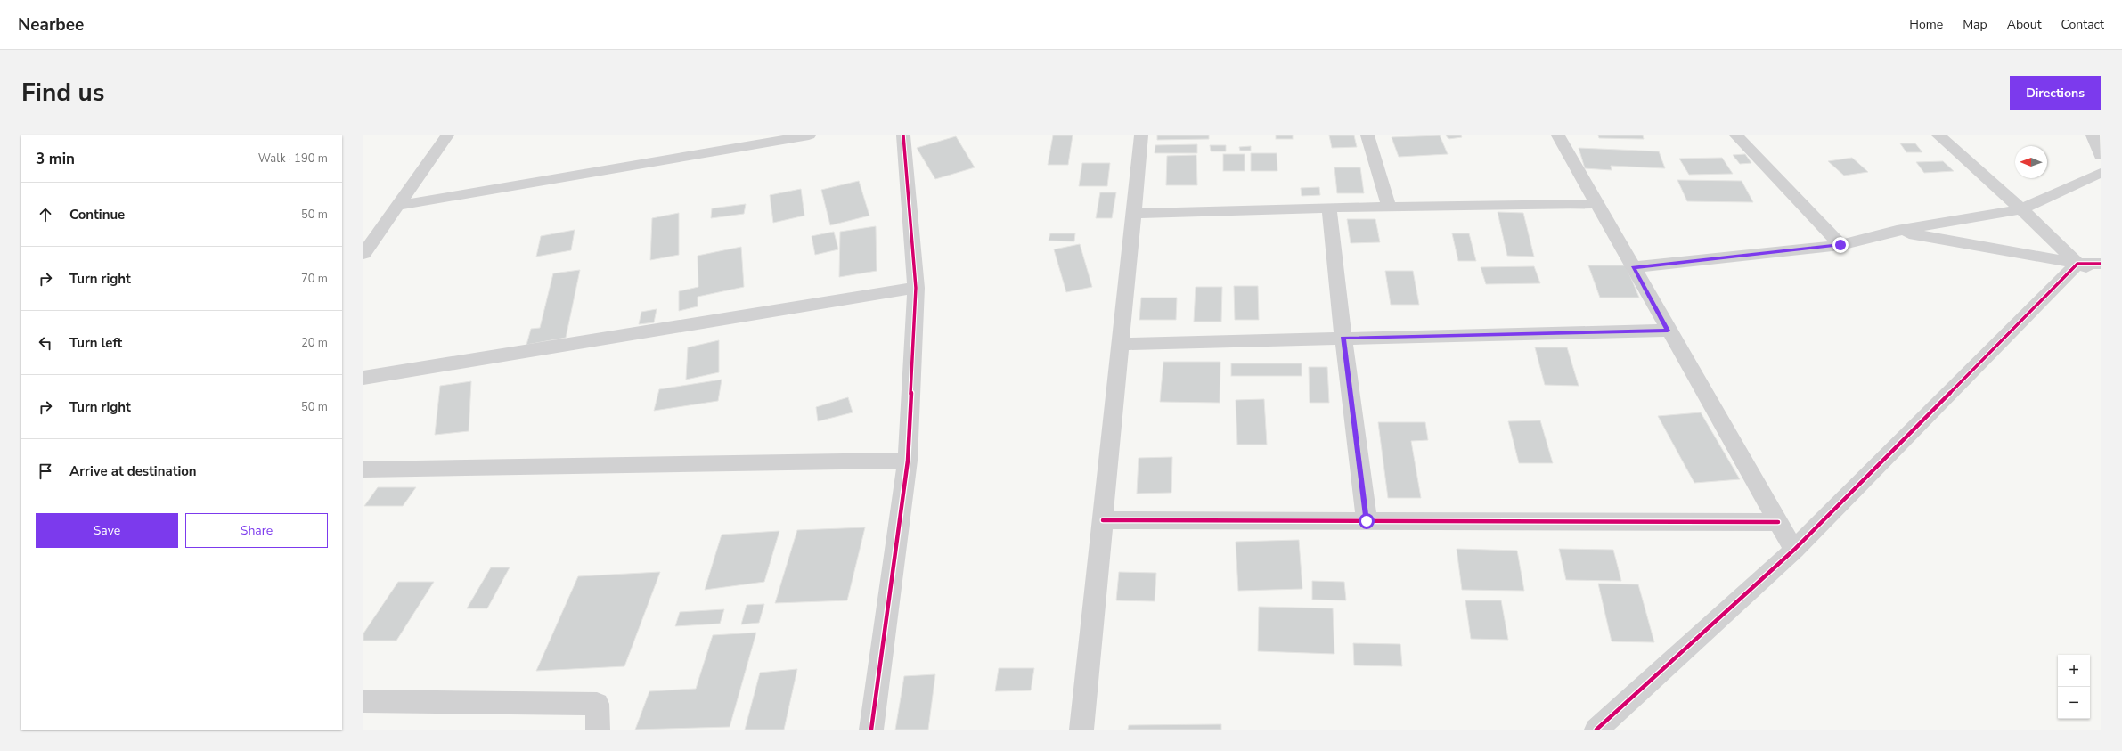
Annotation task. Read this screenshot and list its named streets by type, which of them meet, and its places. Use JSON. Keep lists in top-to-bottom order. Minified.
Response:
{"north":"left","page":{"header":"Nearbee","nav":["Home","Map","About","Contact"],"title":"Find us","buttons":["Directions",["Save","Share"]],"heading":["3 min","Walk · 190 m"],"list":[["Continue","50 m"],["Turn right","70 m"],["Turn left","20 m"],["Turn right","50 m"],"Arrive at destination"],"map_buttons":["+","−"]}}
